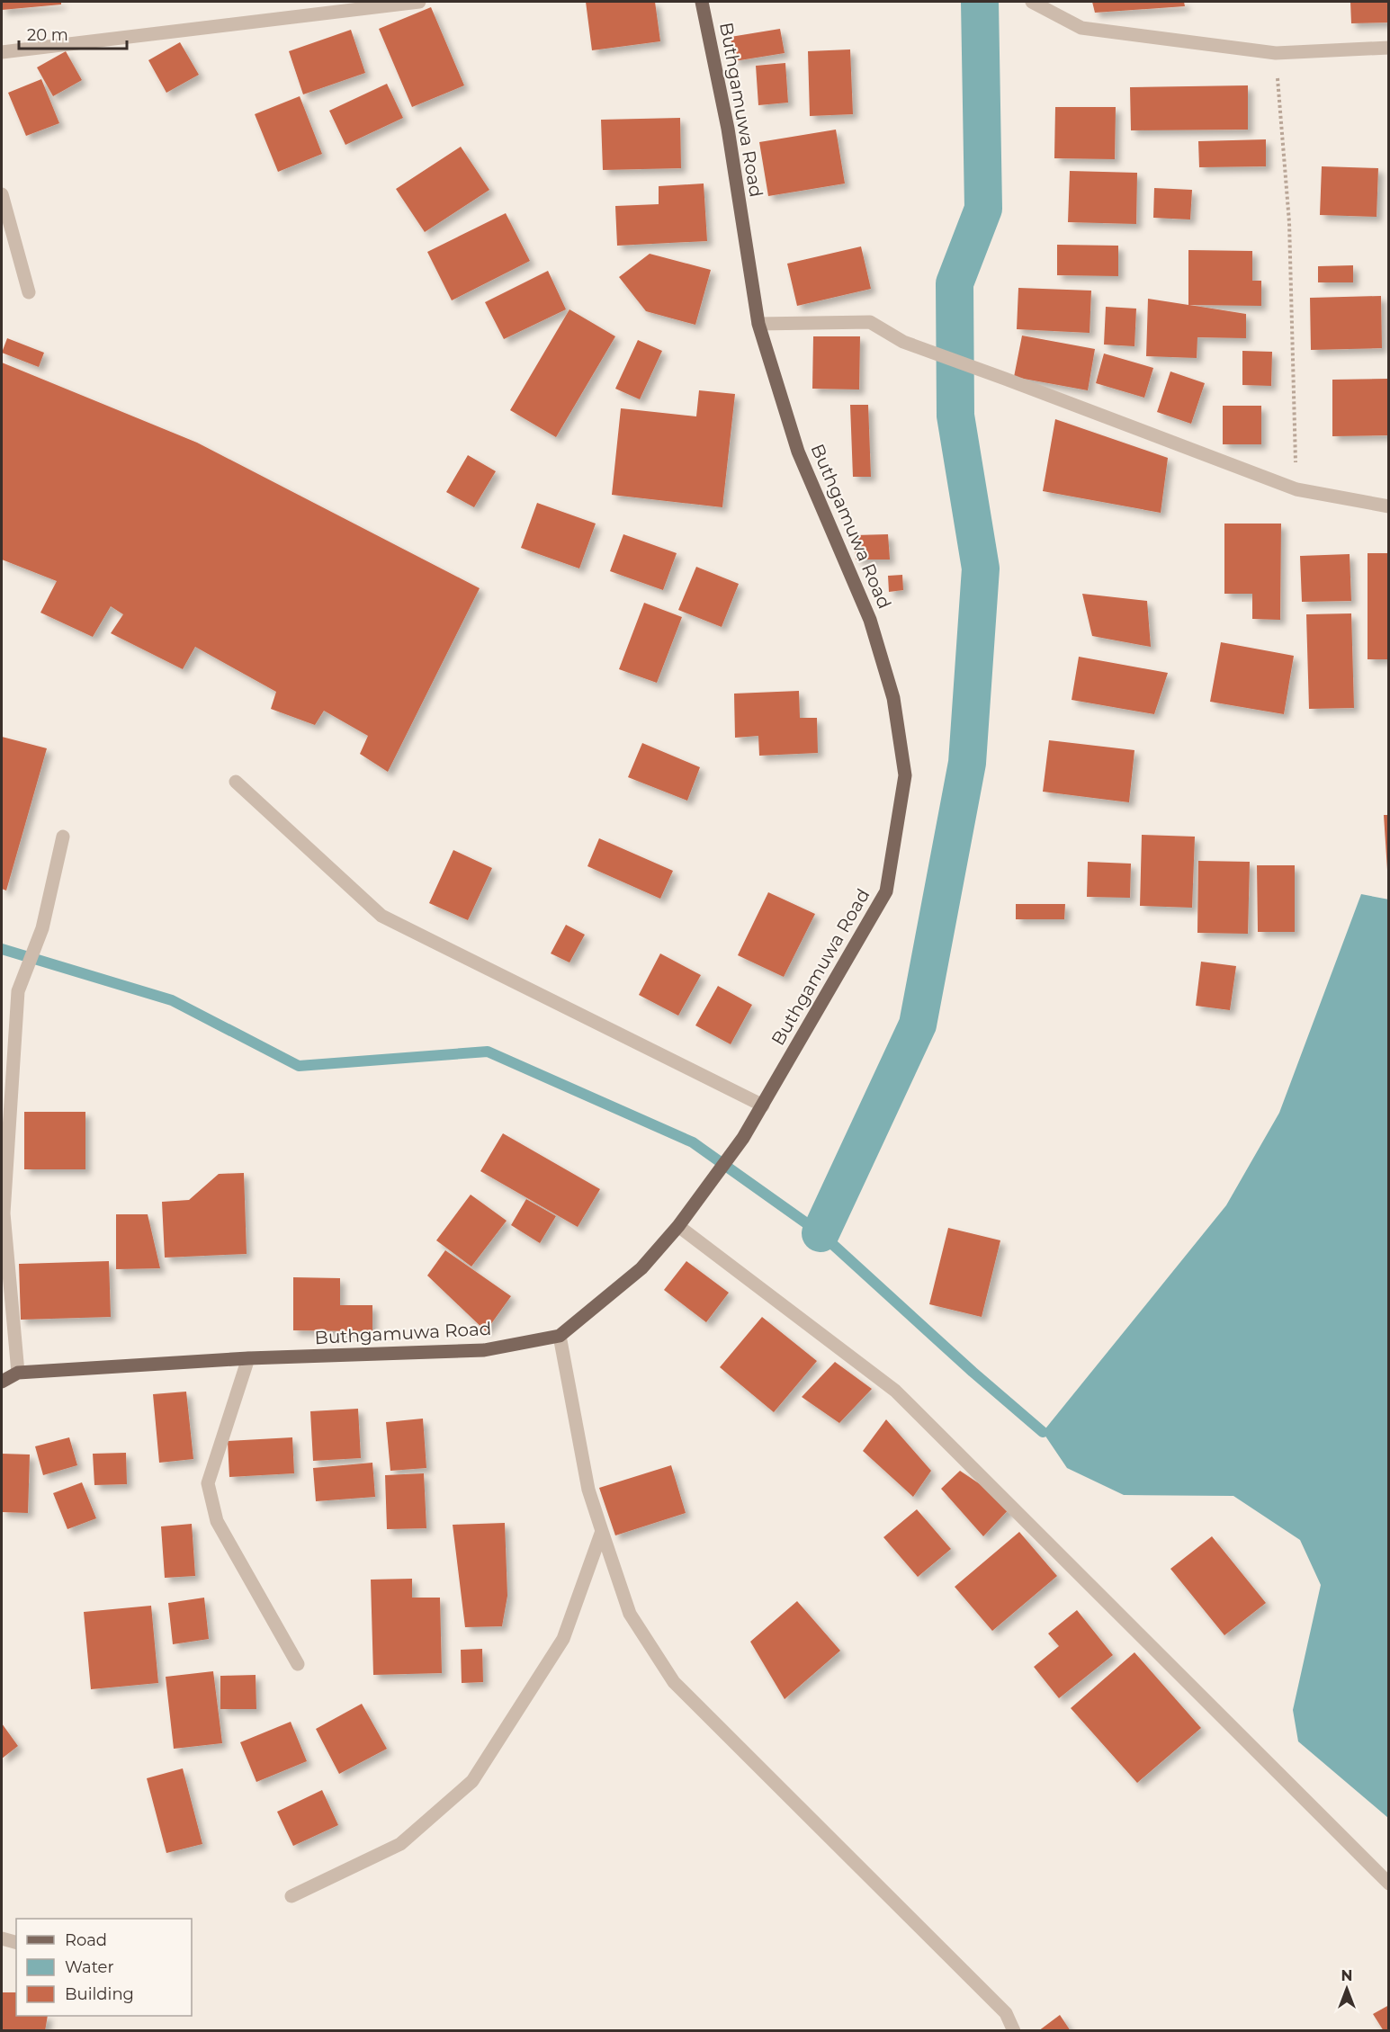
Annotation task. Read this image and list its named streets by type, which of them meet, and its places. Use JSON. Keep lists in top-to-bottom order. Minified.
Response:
{"streets":{"main road":["Buthgamuwa Road"]},"legend":["Road","Water","Building"],"scale_bar":"20 m","north":"top"}
